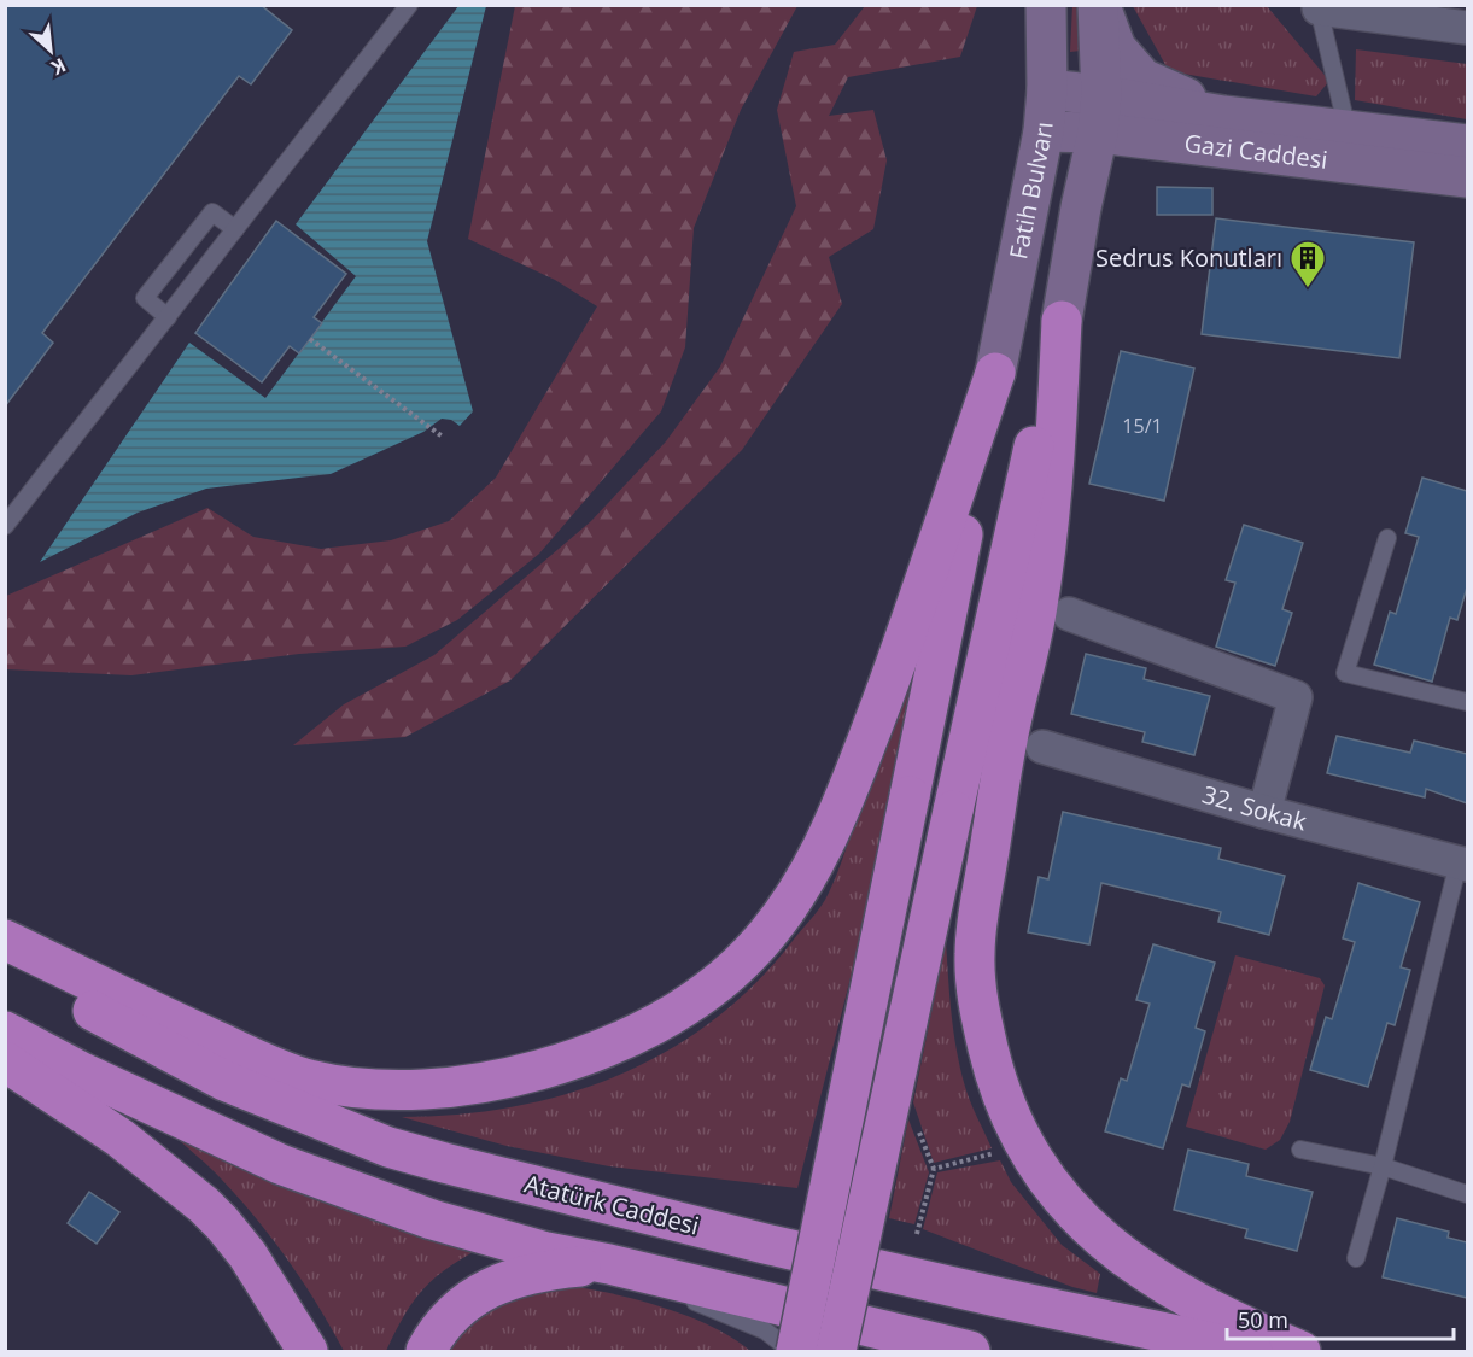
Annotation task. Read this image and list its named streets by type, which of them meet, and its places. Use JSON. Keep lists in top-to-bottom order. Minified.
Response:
{"streets":{"highway":["Atatürk Caddesi"],"street":["Gazi Caddesi","Fatih Bulvarı","32. Sokak"]},"crossings":[["Gazi Caddesi","Fatih Bulvarı"]],"places":{"building":["Sedrus Konutları"]},"house_numbers":["15/1"],"scale_bar":"50 m","north":"bottom right"}
